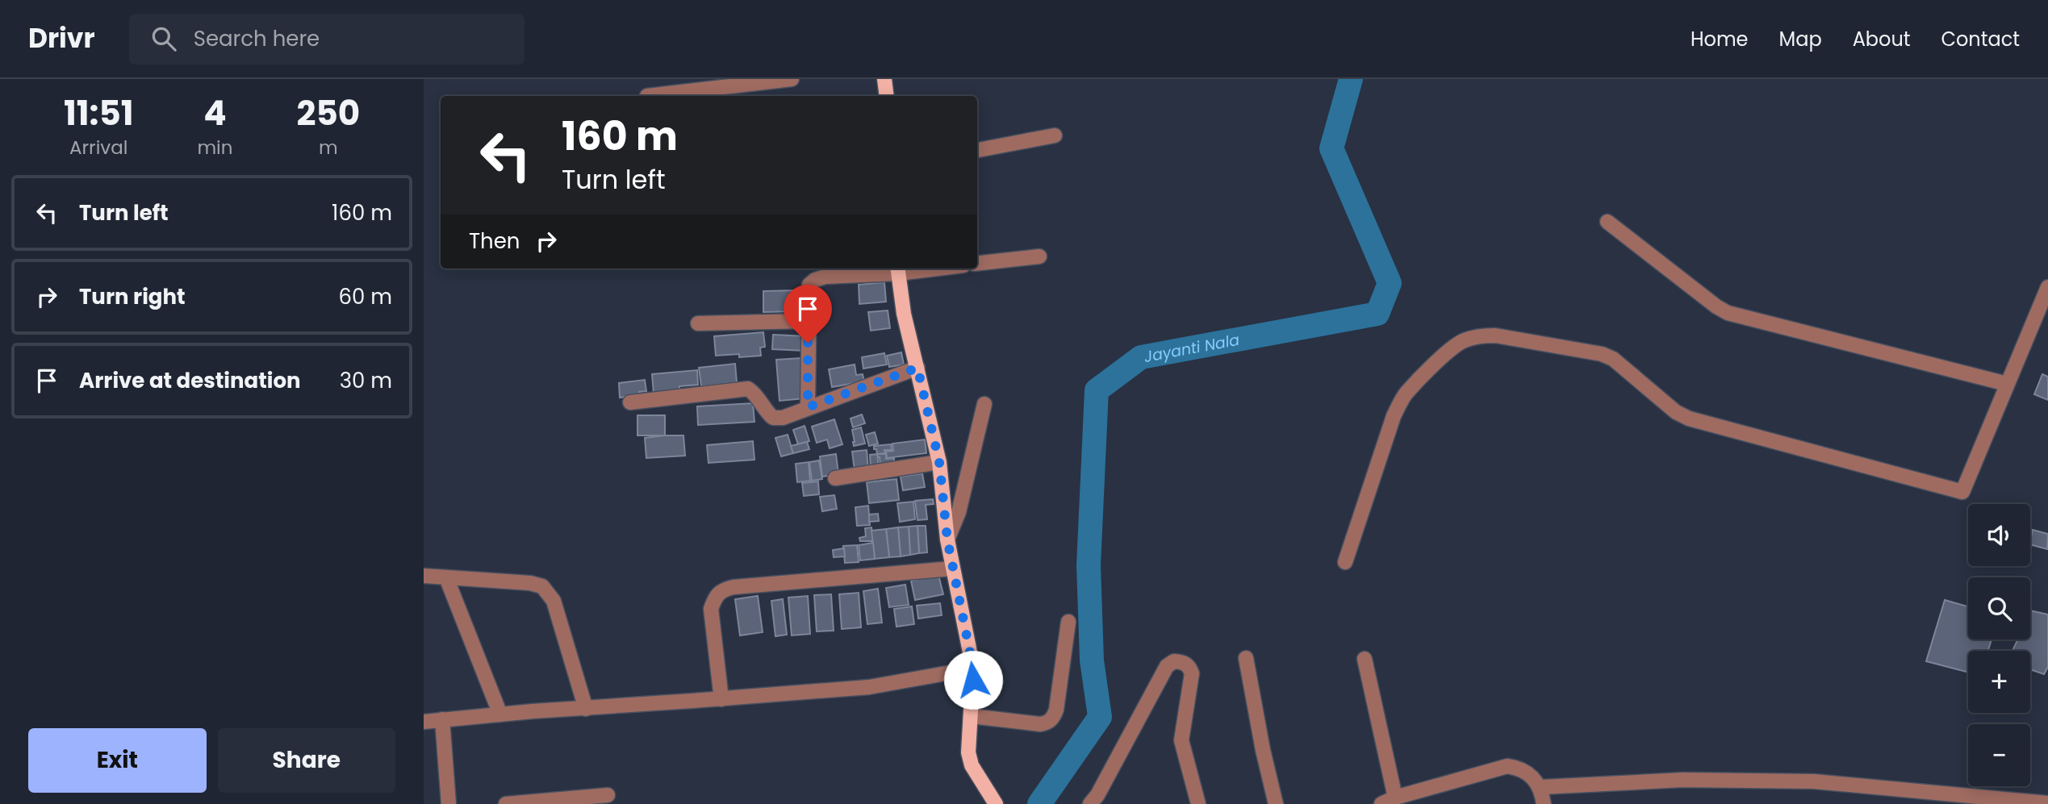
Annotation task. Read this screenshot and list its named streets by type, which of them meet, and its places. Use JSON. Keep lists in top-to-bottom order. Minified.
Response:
{"water":["Jayanti Nala"],"page":{"header":"Drivr","search":"Search here","nav":["Home","Map","About","Contact"],"eta":["11:51","Arrival","4","min","250","m"],"turn":["160 m","Turn left"],"list":[{"name":"Turn left","value":"160 m"},{"name":"Turn right","value":"60 m"},{"name":"Arrive at destination","value":"30 m"}],"then":"Then","map_buttons":["+","−"],"buttons":["Exit","Share"]}}
